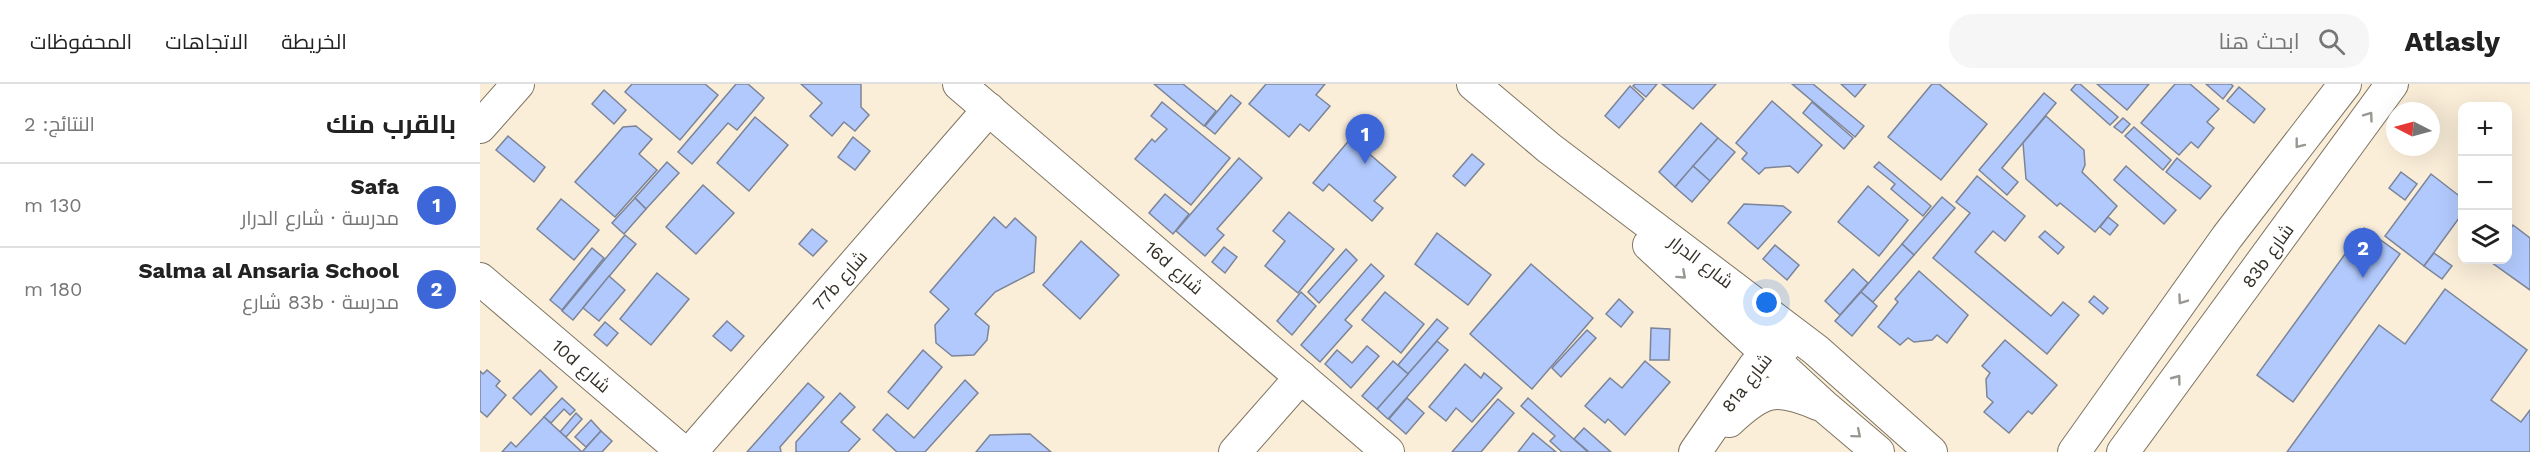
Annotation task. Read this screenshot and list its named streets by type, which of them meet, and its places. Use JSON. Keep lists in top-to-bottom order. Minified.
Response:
{"streets":{"street":["83b شارع","شارع الدرار","16d شارع","77b شارع","10d شارع","81a شارع"]},"crossings":[["شارع الدرار","81a شارع"],["16d شارع","77b شارع"]],"north":"left","page":{"header":"Atlasly","search":"ابحث هنا","nav":["الخريطة","الاتجاهات","المحفوظات"],"heading":["بالقرب منك","النتائج: 2"],"map_buttons":["+","−"],"pins":["1","2"],"list":[{"mark":"1","name":"Safa","note":"مدرسة · شارع الدرار","value":"130 m"},{"mark":"2","name":"Salma al Ansaria School","note":"مدرسة · 83b شارع","value":"180 m"}]}}
